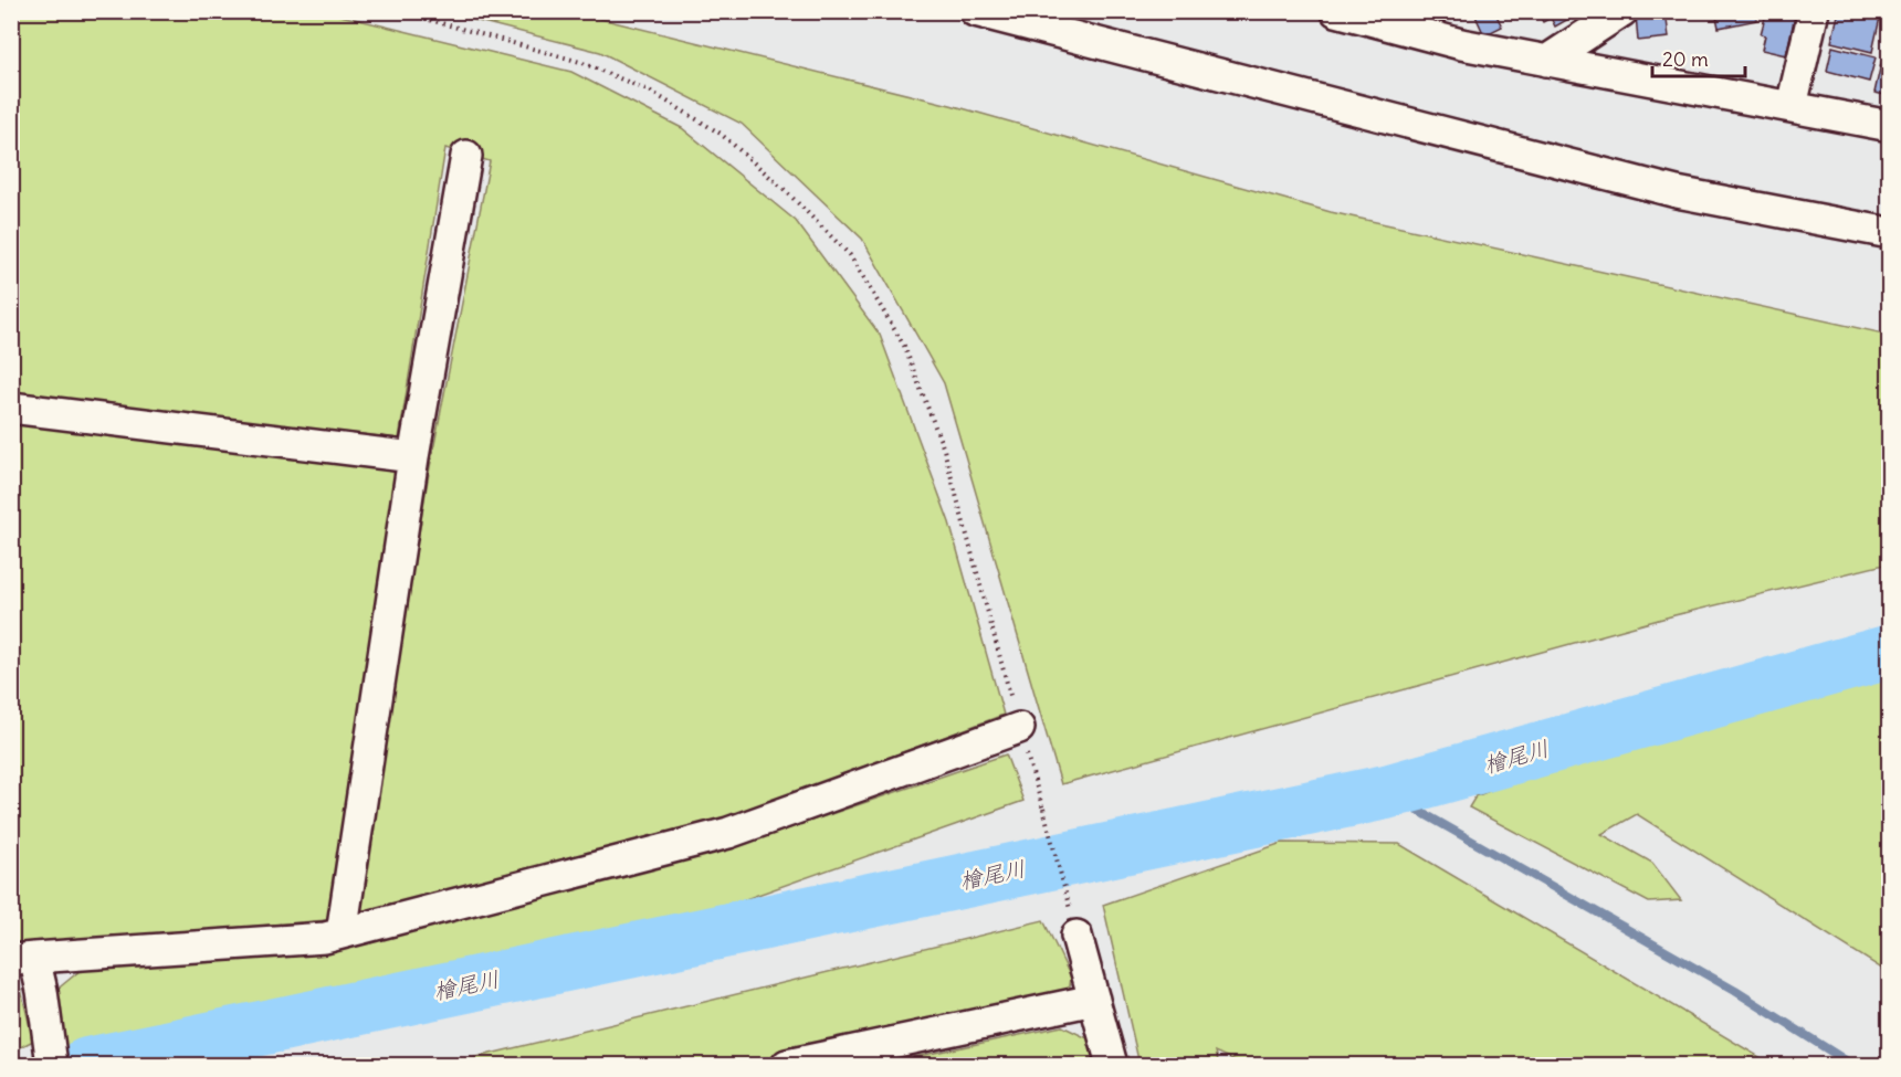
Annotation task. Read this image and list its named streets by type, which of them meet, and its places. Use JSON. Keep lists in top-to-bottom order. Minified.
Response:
{"water":["檜尾川"],"scale_bar":"20 m"}
